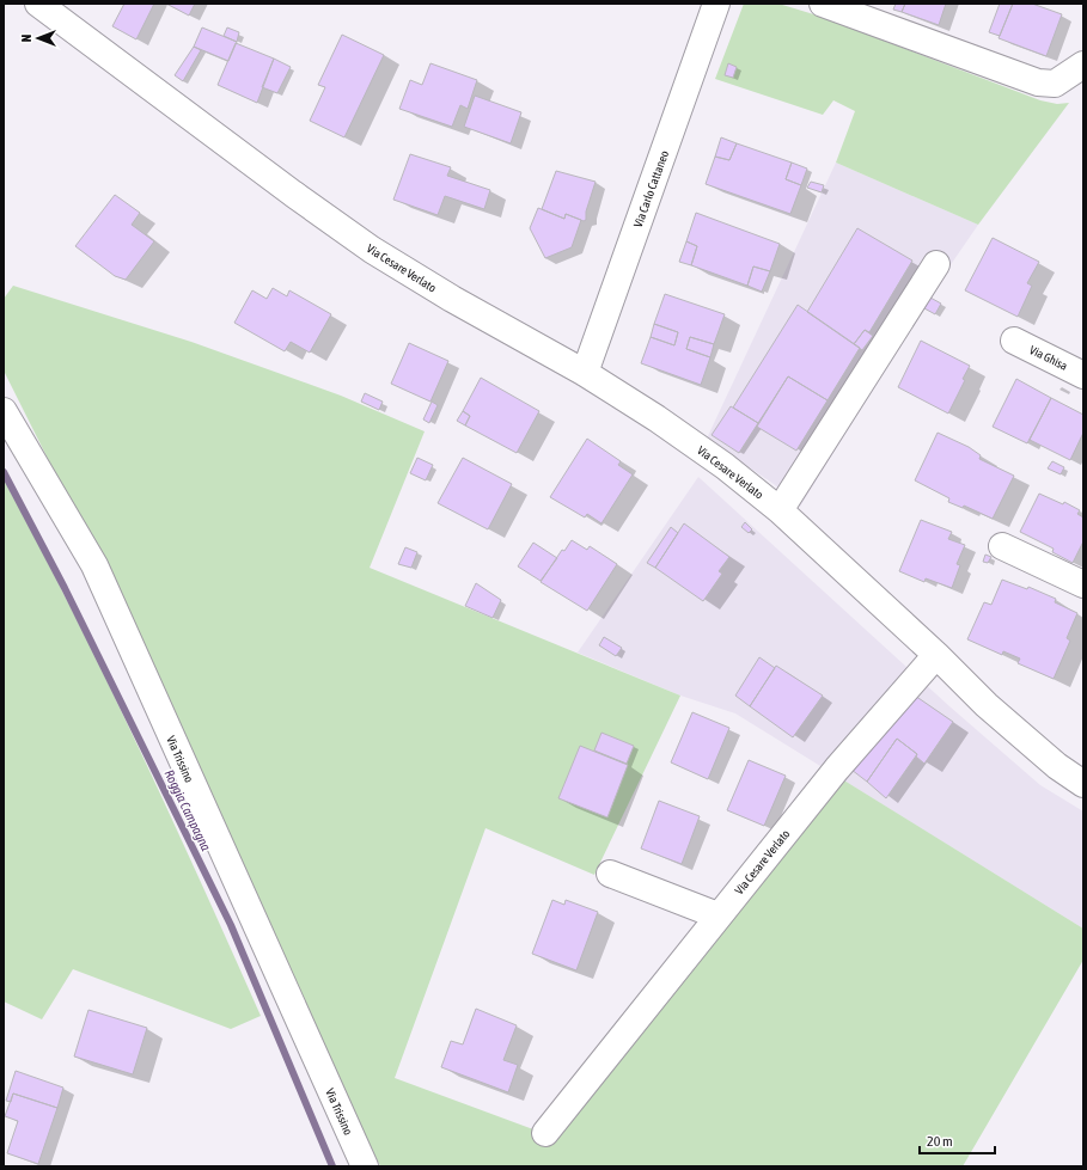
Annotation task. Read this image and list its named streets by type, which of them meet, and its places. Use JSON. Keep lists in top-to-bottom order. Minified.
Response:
{"streets":{"street":["Via Carlo Cattaneo","Via Cesare Verlato","Via Ghisa","Via Trissino"]},"crossings":[["Via Carlo Cattaneo","Via Cesare Verlato"]],"water":["Roggia Campagna"],"scale_bar":"20 m","north":"left"}
